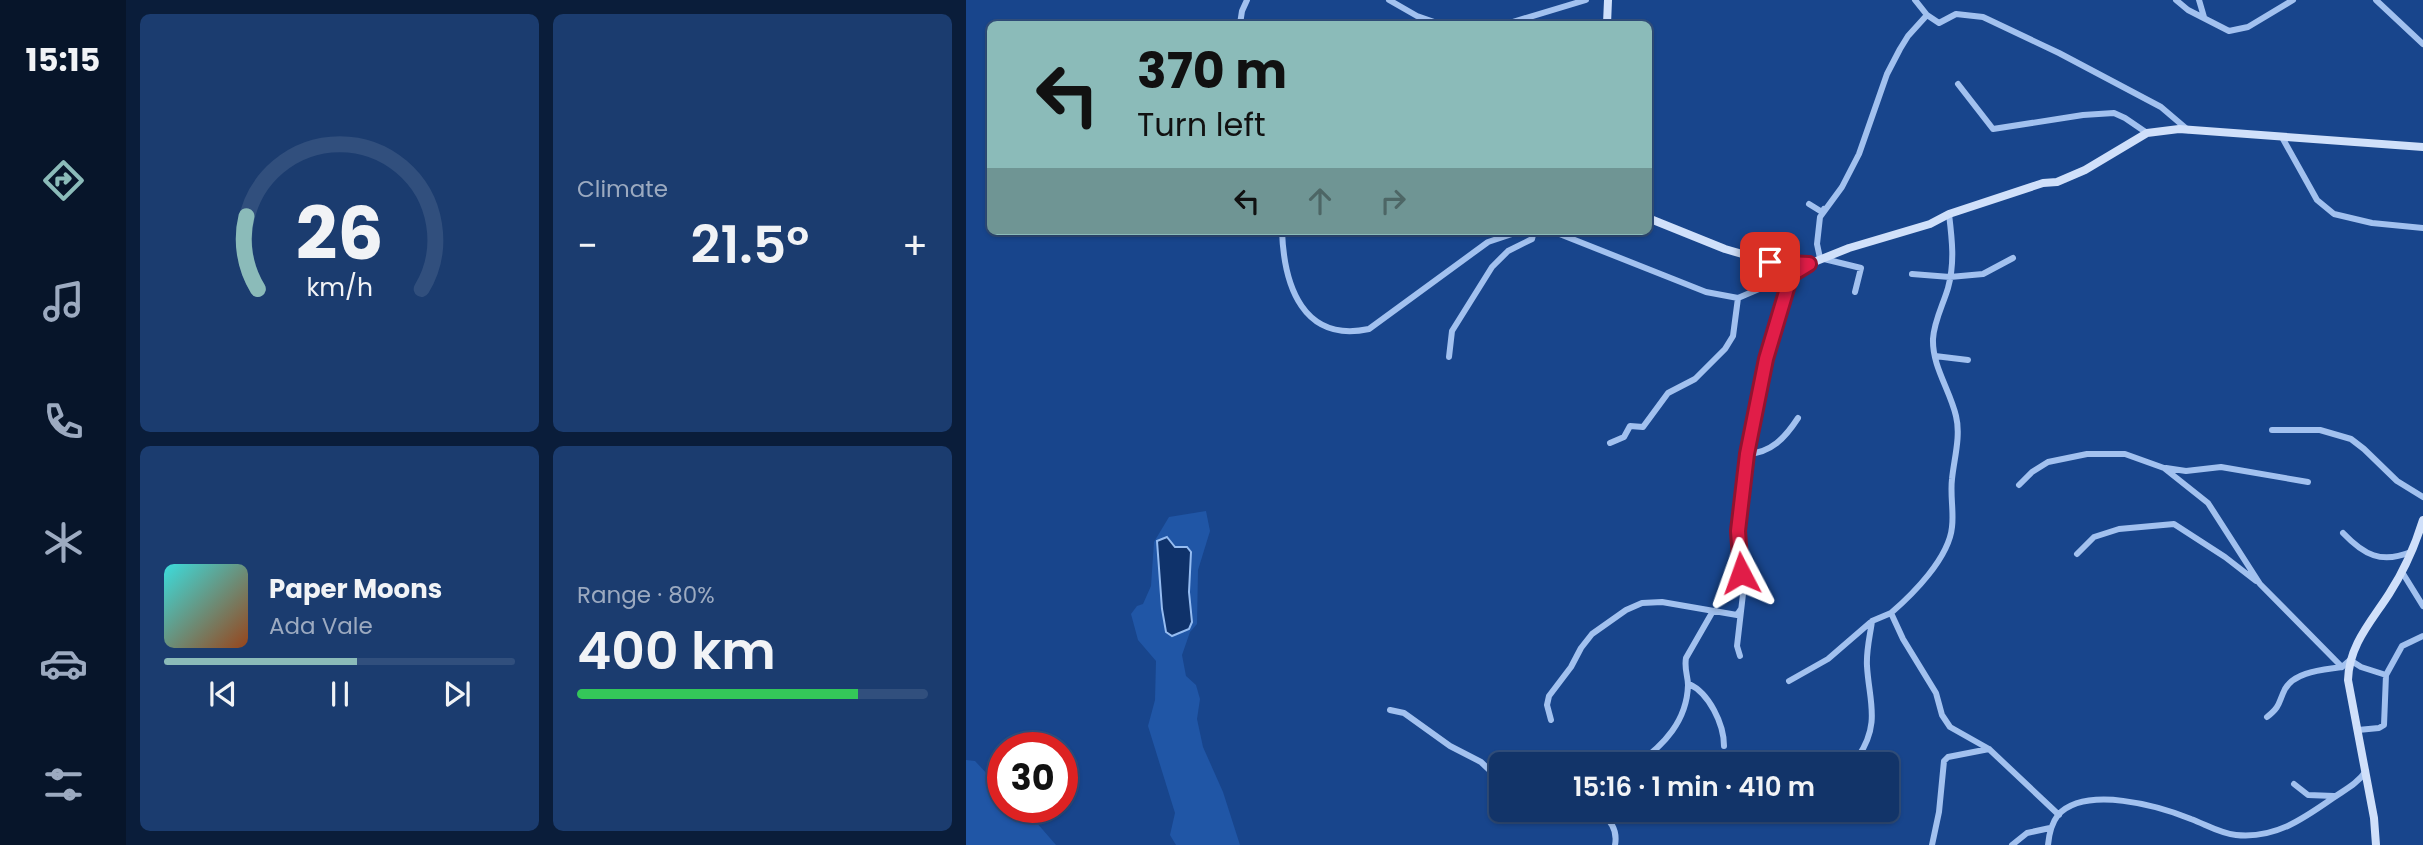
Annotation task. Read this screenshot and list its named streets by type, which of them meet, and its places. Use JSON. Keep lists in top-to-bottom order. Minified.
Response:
{"page":{"tabs":"15:15","tile":["Climate",["Range · 80%","400 km"]],"turn":["370 m","Turn left"],"heat":["−","21.5°","+"],"song":["Paper Moons","Ada Vale"],"limit":"30","trip":"15:16 · 1 min · 410 m","gauge":["26","km/h"]}}
